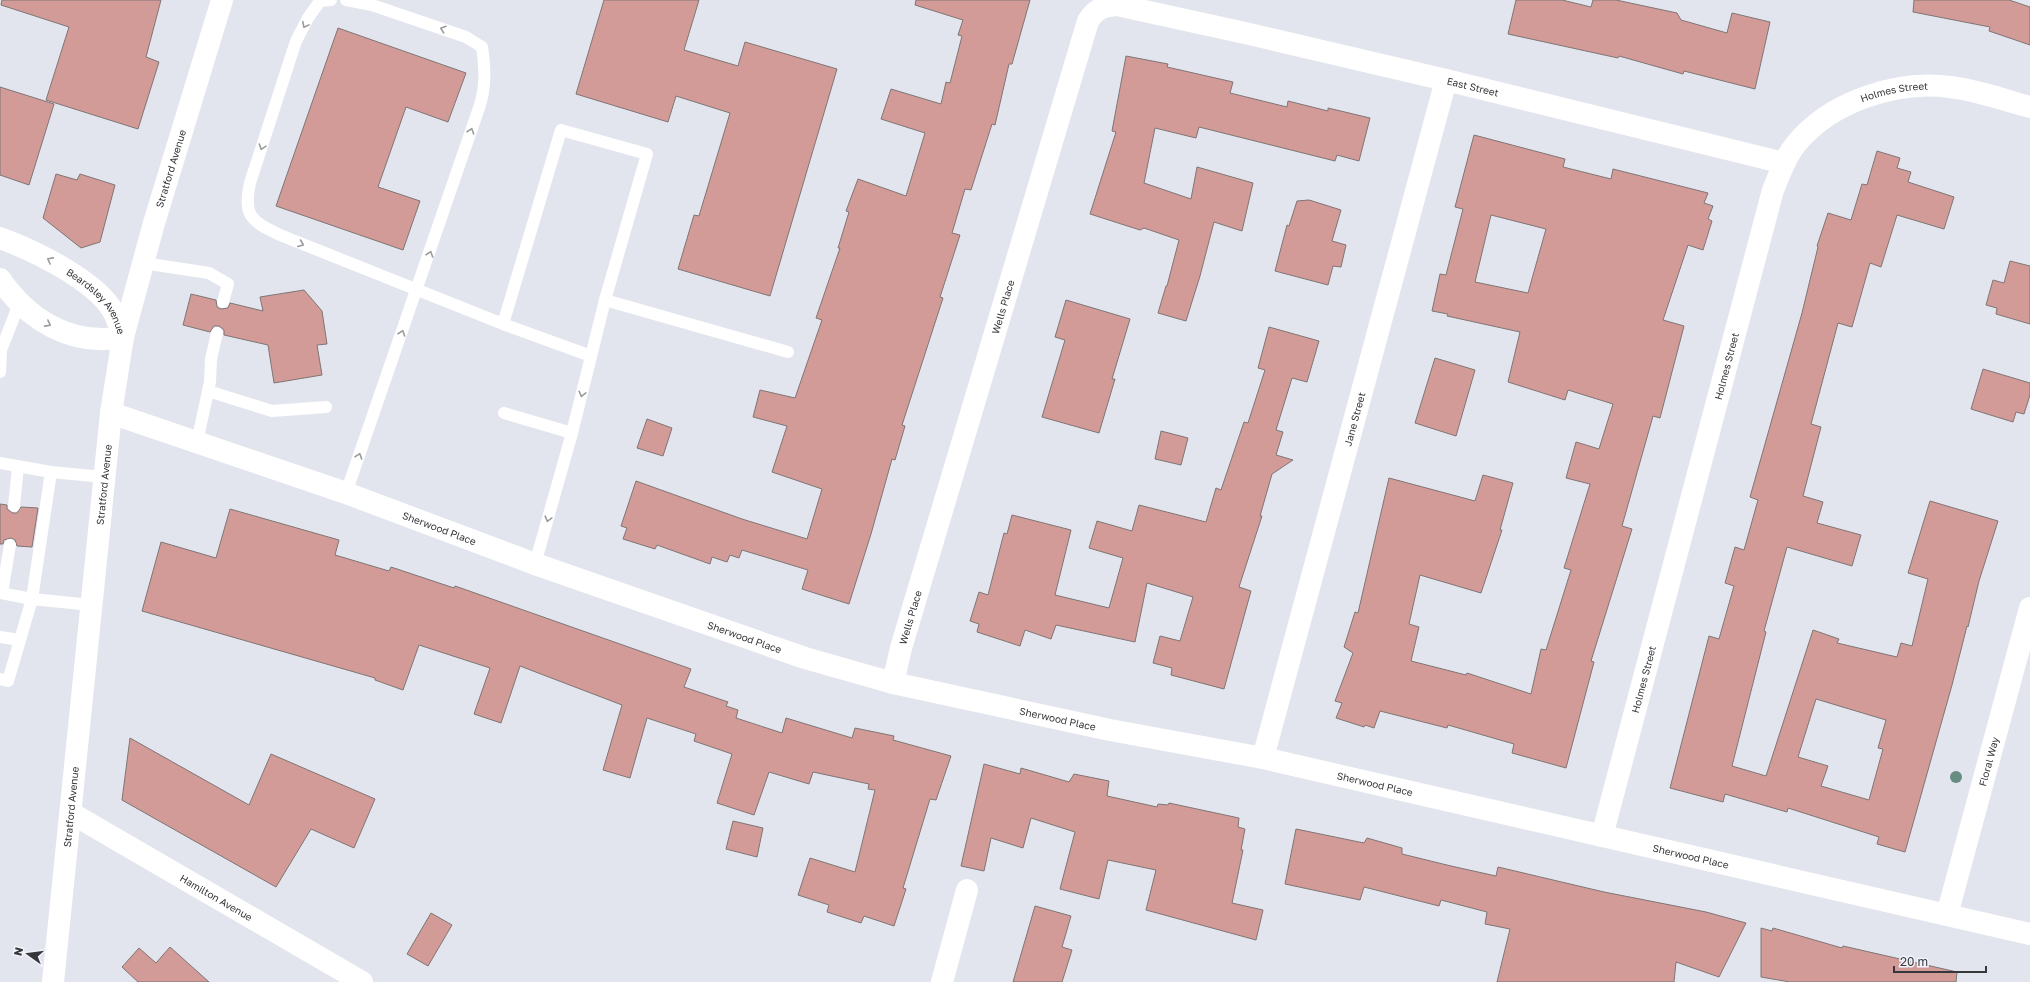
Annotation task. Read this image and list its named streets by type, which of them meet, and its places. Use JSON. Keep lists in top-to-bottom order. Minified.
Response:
{"streets":{"street":["East Street","Holmes Street","Stratford Avenue","Beardsley Avenue","Wells Place","Jane Street","Sherwood Place","Floral Way","Hamilton Avenue"]},"crossings":[["East Street","Holmes Street"],["East Street","Wells Place"],["East Street","Jane Street"],["Holmes Street","Sherwood Place"],["Stratford Avenue","Beardsley Avenue"],["Stratford Avenue","Sherwood Place"],["Stratford Avenue","Hamilton Avenue"],["Wells Place","Sherwood Place"],["Jane Street","Sherwood Place"],["Sherwood Place","Floral Way"]],"scale_bar":"20 m","north":"left"}
